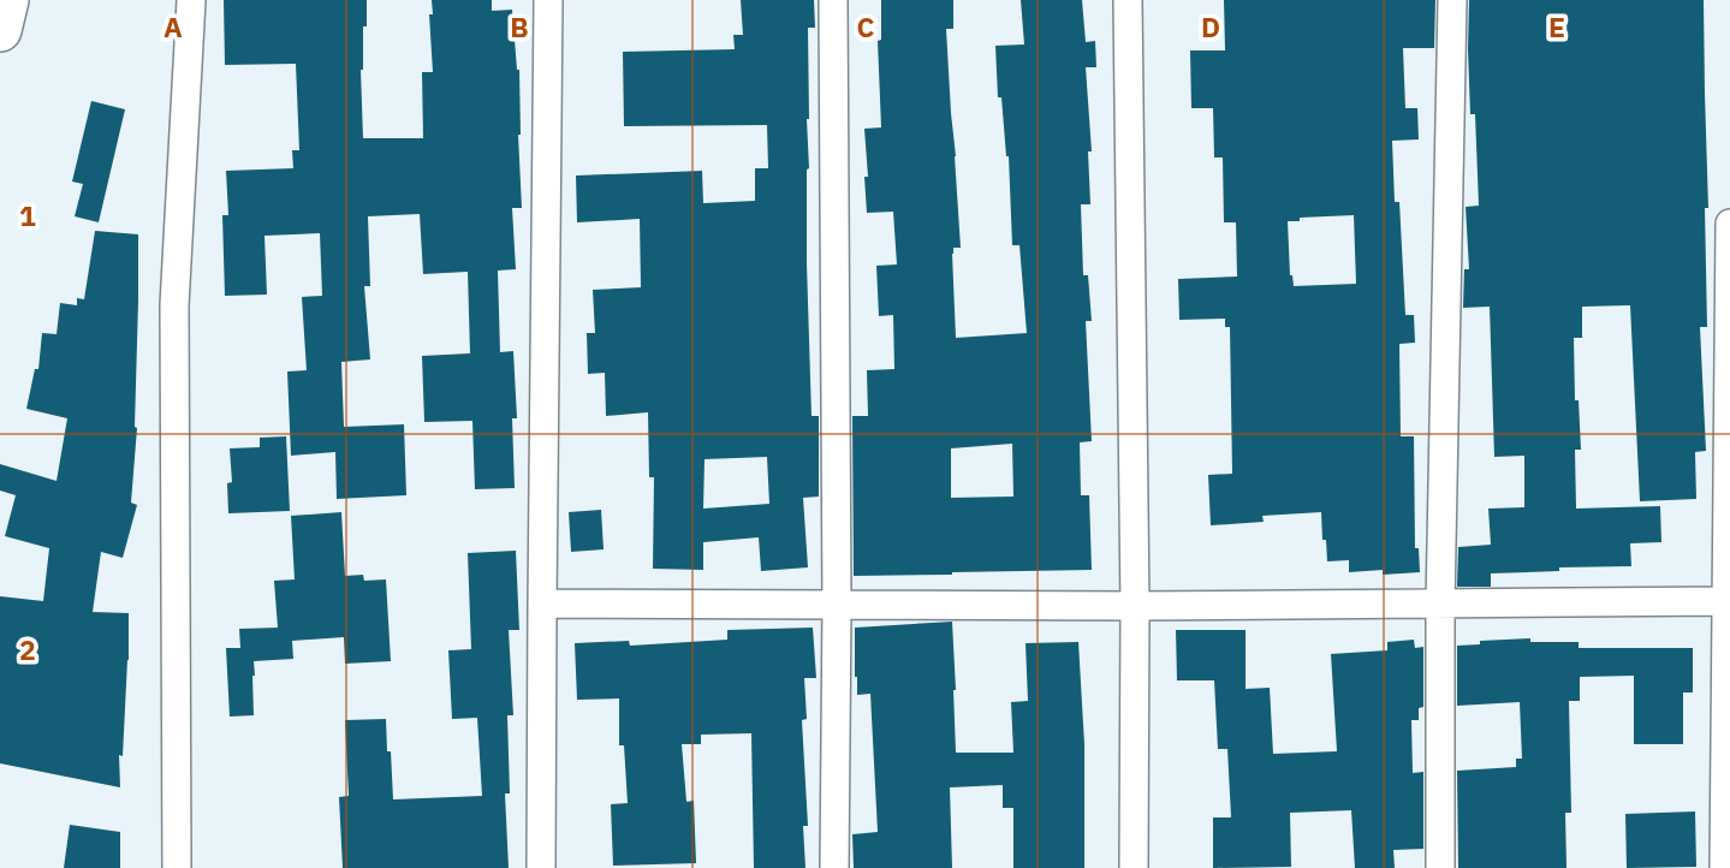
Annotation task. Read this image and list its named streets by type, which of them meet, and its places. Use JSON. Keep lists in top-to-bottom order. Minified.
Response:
{"grid":{"columns":["A","B","C","D","E"],"rows":["1","2"]}}
